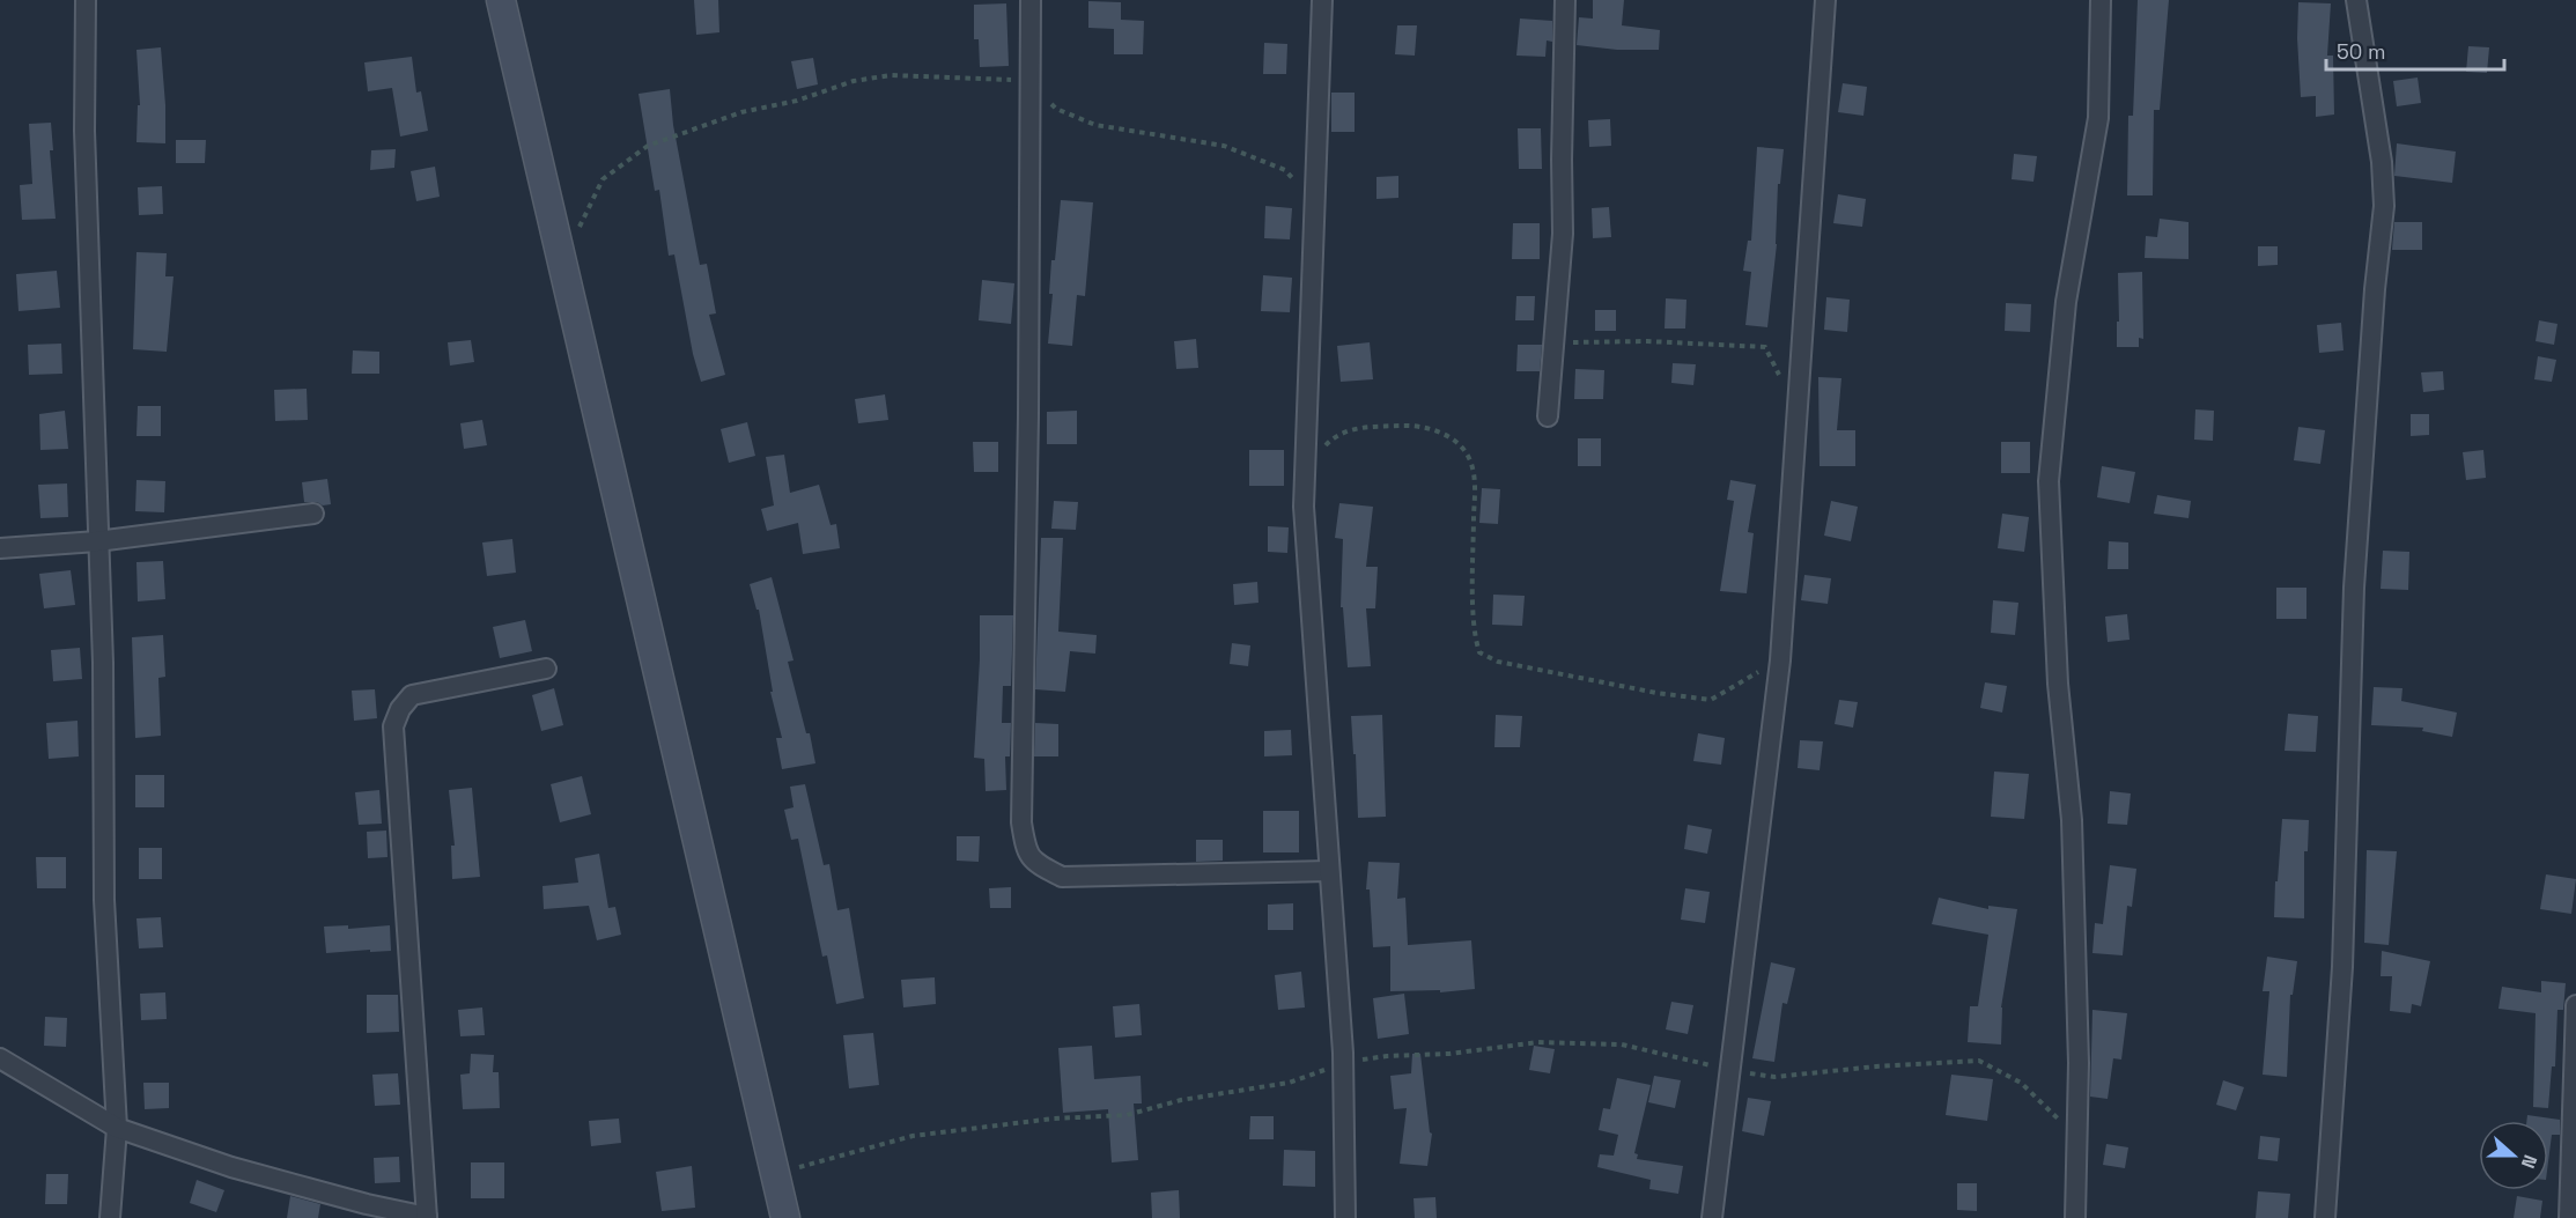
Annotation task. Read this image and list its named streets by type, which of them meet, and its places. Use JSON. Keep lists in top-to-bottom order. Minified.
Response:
{"scale_bar":"50 m","north":"right"}
